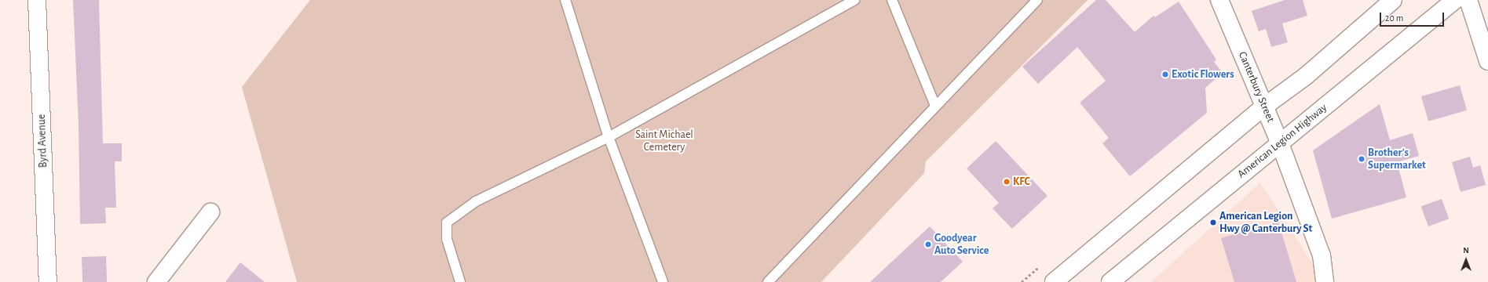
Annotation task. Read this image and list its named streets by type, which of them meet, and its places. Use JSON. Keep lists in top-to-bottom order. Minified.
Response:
{"streets":{"main road":["Canterbury Street","Byrd Avenue","American Legion Highway"]},"crossings":[["Canterbury Street","American Legion Highway"]],"parks":["Saint Michael Cemetery"],"places":["Exotic Flowers","Brother’s Supermarket","KFC","American Legion Hwy @ Canterbury St","Goodyear Auto Service"],"scale_bar":"20 m","north":"top"}
